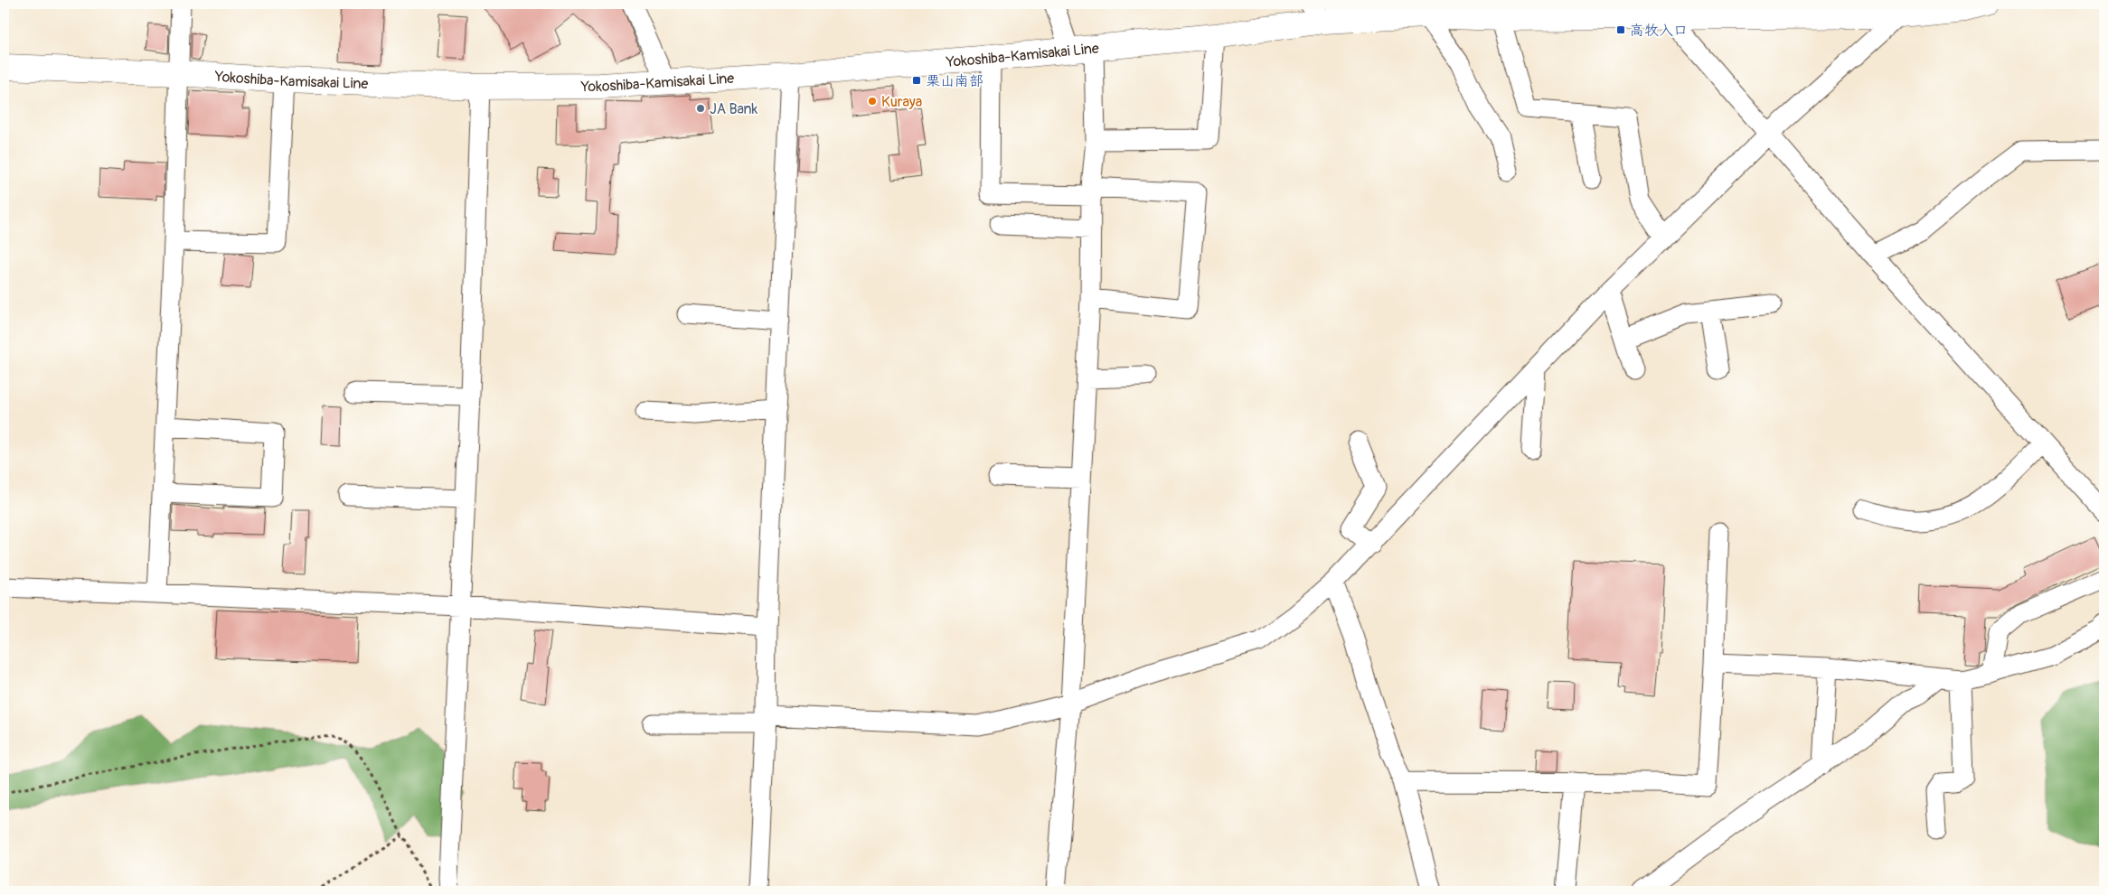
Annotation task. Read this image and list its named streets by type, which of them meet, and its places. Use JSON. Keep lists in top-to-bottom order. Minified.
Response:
{"streets":{"main road":["Yokoshiba-Kamisakai Line"]},"places":{"transit":["高牧入口","栗山南部"],"other":["Kuraya","JA Bank"]}}
